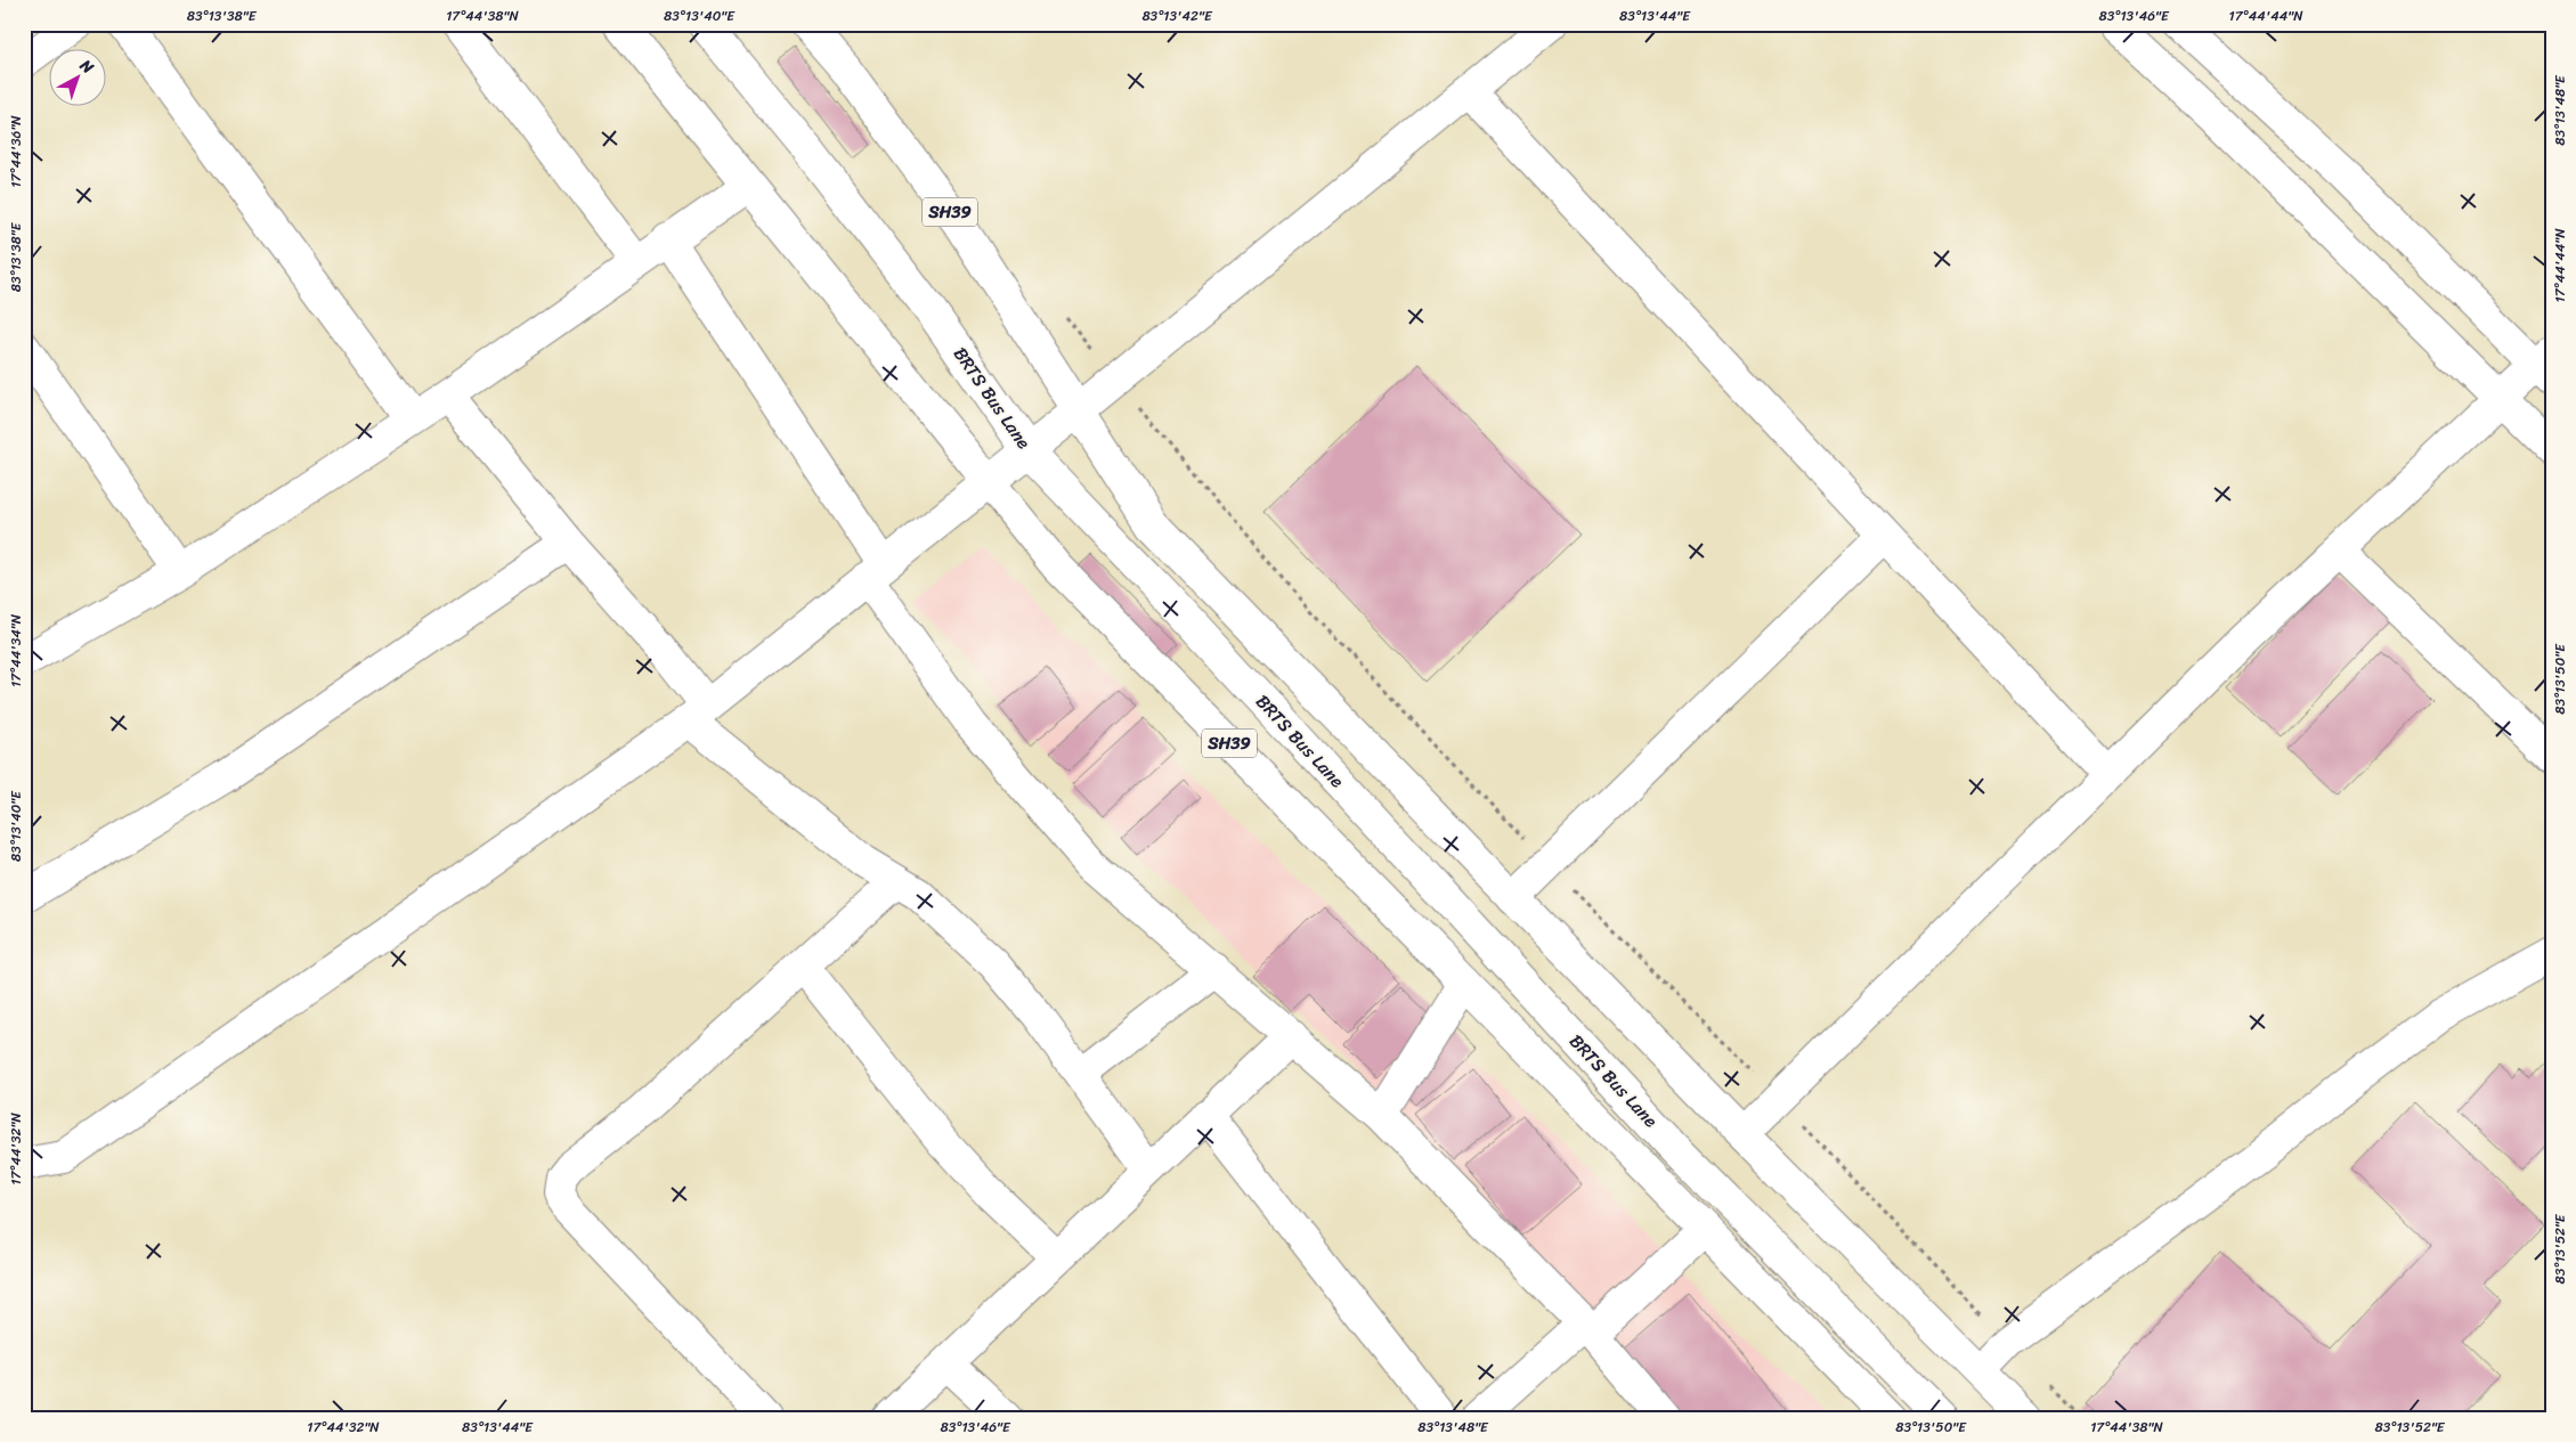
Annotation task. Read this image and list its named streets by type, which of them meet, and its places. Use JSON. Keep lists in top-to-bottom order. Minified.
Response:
{"streets":{"street":["SH39","BRTS Bus Lane"]},"north":"top right","coordinates":["83°13'38\"E","17°44'38\"N","83°13'40\"E","83°13'42\"E","83°13'44\"E","83°13'46\"E","17°44'44\"N","83°13'48\"E","17°44'36\"N","17°44'34\"N","83°13'50\"E","17°44'32\"N","83°13'52\"E"]}
